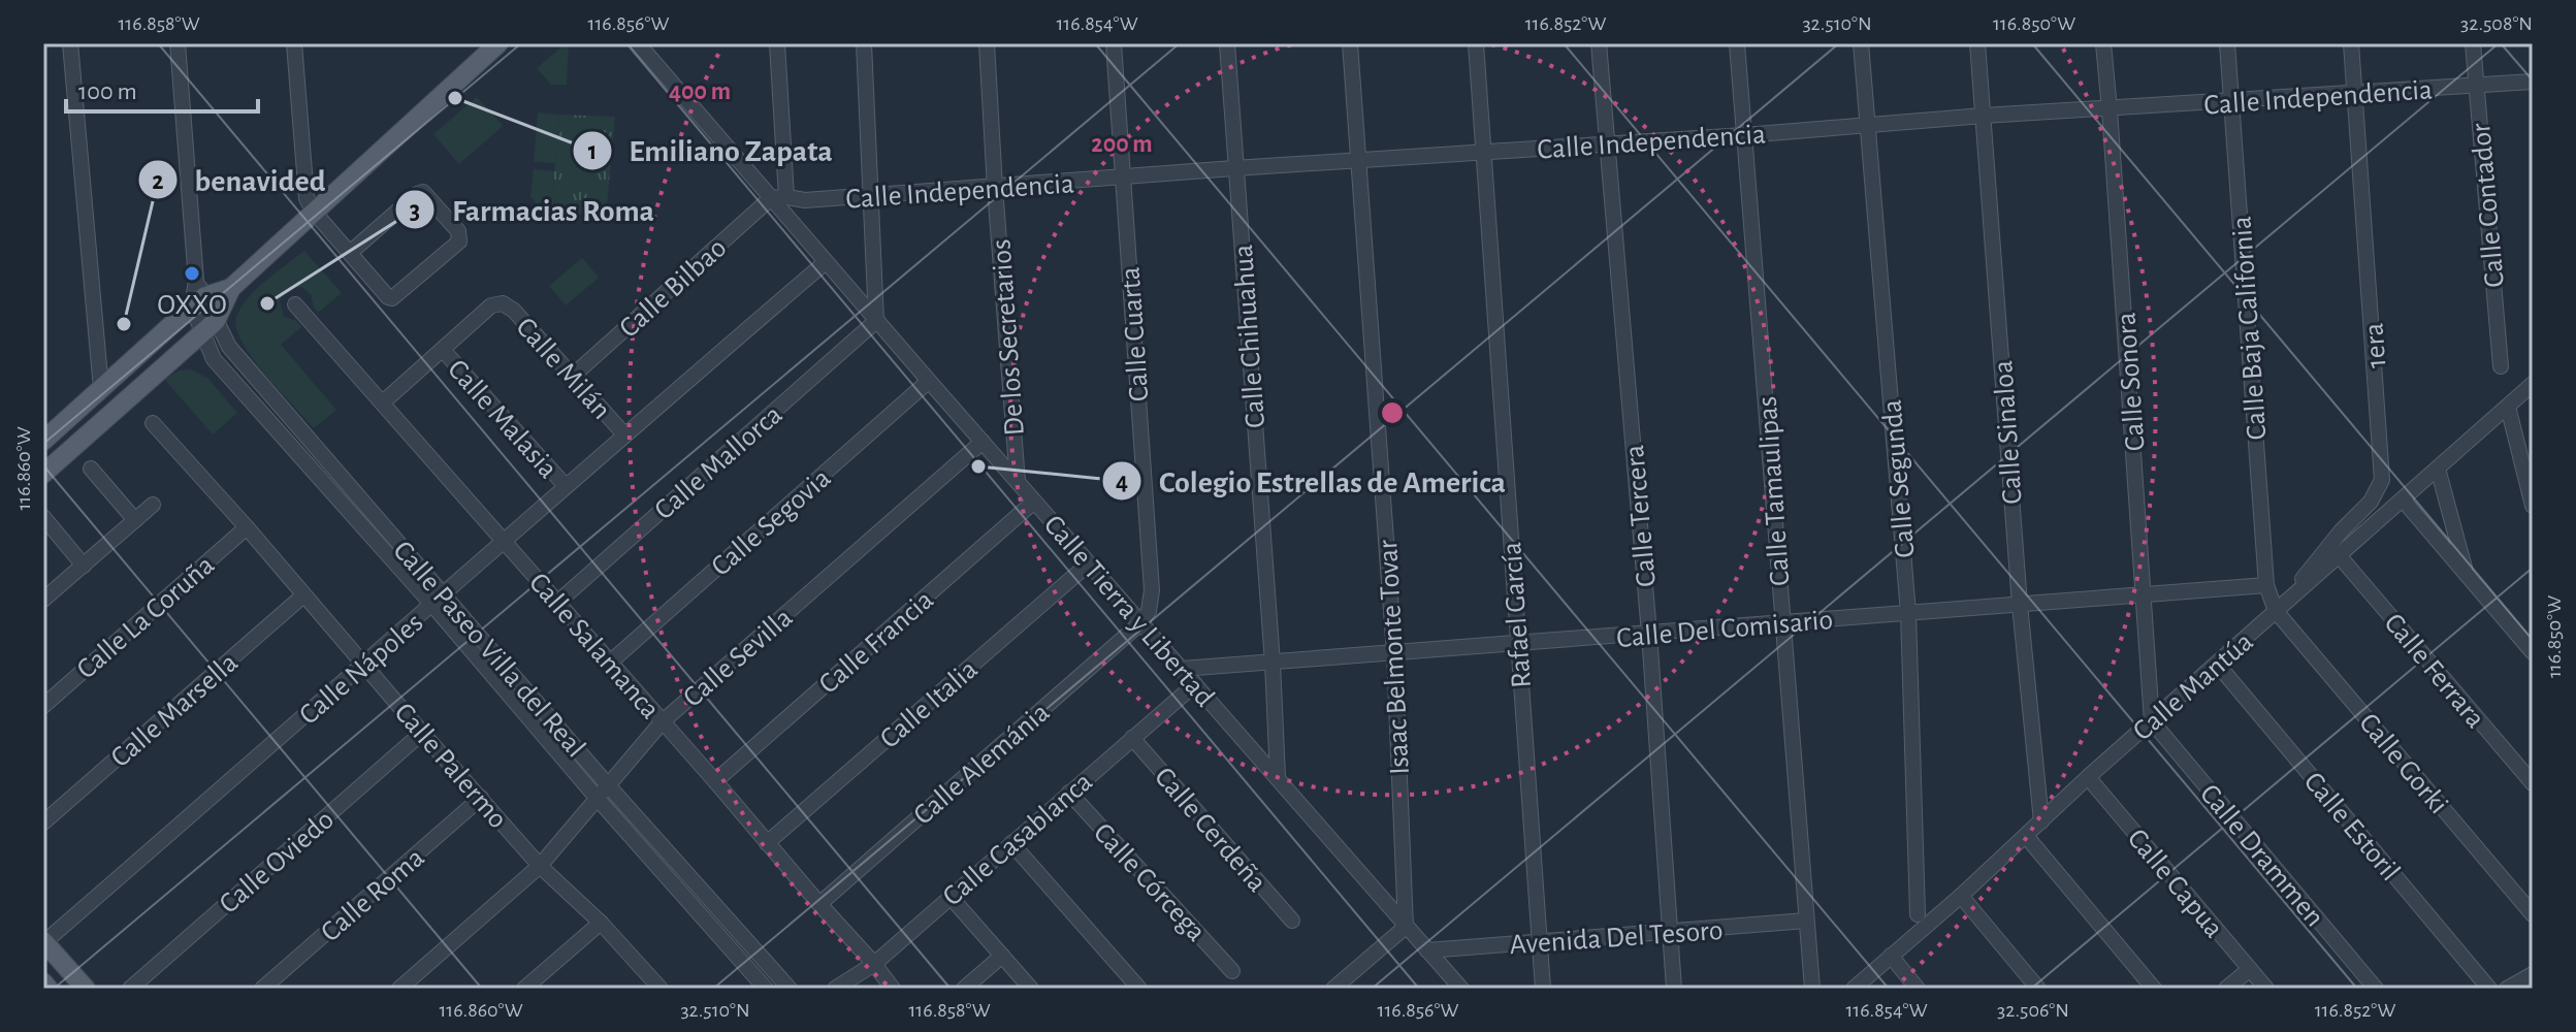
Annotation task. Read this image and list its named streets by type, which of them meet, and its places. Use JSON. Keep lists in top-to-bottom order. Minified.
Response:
{"streets":{"street":["Calle Independencia","Calle Contador","Calle Bilbao","Calle Baja California","Calle Cuarta","Calle Chihuahua","De los Secretarios","1era","Calle Milán","Calle Sonora","Calle Malasia","Calle Sinaloa","Calle Mallorca","Calle Segunda","Calle Tamaulipas","Calle Tercera","Calle Segovia","Calle Tierra y Libertad","Rafael García","Calle La Coruña","Calle Del Comisario","Calle Francia","Calle Salamanca","Calle Paseo Villa del Real","Calle Sevilla","Isaac Belmonte Tovar","Calle Nápoles","Calle Ferrara","Calle Mantúa","Calle Italia","Calle Marsella","Calle Alemánia","Calle Gorki","Calle Palermo","Calle Estoril","Calle Cerdeña","Calle Casablanca","Calle Drammen","Calle Oviedo","Calle Córcega","Calle Capua","Calle Roma","Avenida Del Tesoro"]},"crossings":[["Calle Independencia","Calle Contador"],["Calle Independencia","Calle Bilbao"],["Calle Independencia","Calle Baja California"],["Calle Independencia","Calle Cuarta"],["Calle Independencia","Calle Chihuahua"],["Calle Independencia","De los Secretarios"],["Calle Independencia","1era"],["Calle Independencia","Calle Sonora"],["Calle Independencia","Calle Sinaloa"],["Calle Independencia","Calle Segunda"],["Calle Independencia","Calle Tamaulipas"],["Calle Independencia","Calle Tercera"],["Calle Independencia","Calle Tierra y Libertad"],["Calle Independencia","Rafael García"],["Calle Independencia","Isaac Belmonte Tovar"],["Calle Bilbao","Calle Milán"],["Calle Bilbao","Calle Tierra y Libertad"],["Calle Baja California","1era"],["Calle Baja California","Calle Del Comisario"],["Calle Baja California","Calle Mantúa"],["Calle Baja California","Calle Gorki"],["Calle Cuarta","Calle Tierra y Libertad"],["Calle Cuarta","Calle Alemánia"],["Calle Chihuahua","Calle Tierra y Libertad"],["Calle Chihuahua","Calle Del Comisario"],["De los Secretarios","Calle Tierra y Libertad"],["1era","Calle Mantúa"],["1era","Calle Gorki"],["Calle Milán","Calle Malasia"],["Calle Milán","Calle Nápoles"],["Calle Sonora","Calle Del Comisario"],["Calle Sonora","Calle Mantúa"],["Calle Sonora","Calle Drammen"],["Calle Malasia","Calle Nápoles"],["Calle Sinaloa","Calle Del Comisario"],["Calle Sinaloa","Calle Mantúa"],["Calle Mallorca","Calle Tierra y Libertad"],["Calle Mallorca","Calle Salamanca"],["Calle Segunda","Calle Del Comisario"],["Calle Tamaulipas","Calle Del Comisario"],["Calle Tamaulipas","Avenida Del Tesoro"],["Calle Tercera","Calle Del Comisario"],["Calle Tercera","Avenida Del Tesoro"],["Calle Segovia","Calle Tierra y Libertad"],["Calle Segovia","Calle Salamanca"],["Calle Tierra y Libertad","Calle Del Comisario"],["Calle Tierra y Libertad","Calle Francia"],["Calle Tierra y Libertad","Calle Sevilla"],["Calle Tierra y Libertad","Isaac Belmonte Tovar"],["Calle Tierra y Libertad","Calle Nápoles"],["Calle Tierra y Libertad","Calle Italia"],["Calle Tierra y Libertad","Calle Alemánia"],["Calle Tierra y Libertad","Calle Casablanca"],["Calle Tierra y Libertad","Avenida Del Tesoro"],["Rafael García","Calle Del Comisario"],["Rafael García","Avenida Del Tesoro"],["Calle La Coruña","Calle Palermo"],["Calle Del Comisario","Isaac Belmonte Tovar"],["Calle Francia","Calle Salamanca"],["Calle Salamanca","Calle Sevilla"],["Calle Salamanca","Calle Nápoles"],["Calle Salamanca","Calle Italia"],["Calle Salamanca","Calle Alemánia"],["Calle Salamanca","Calle Casablanca"],["Calle Paseo Villa del Real","Calle Sevilla"],["Calle Paseo Villa del Real","Calle Nápoles"],["Calle Sevilla","Calle Palermo"],["Calle Nápoles","Calle Palermo"],["Calle Ferrara","Calle Mantúa"],["Calle Mantúa","Calle Gorki"],["Calle Mantúa","Calle Estoril"],["Calle Mantúa","Calle Drammen"],["Calle Mantúa","Calle Capua"],["Calle Marsella","Calle Palermo"],["Calle Palermo","Calle Oviedo"],["Calle Palermo","Calle Roma"],["Calle Cerdeña","Calle Casablanca"],["Calle Casablanca","Calle Córcega"]],"places":["Emiliano Zapata","OXXO","Farmacias Roma","benavided","Colegio Estrellas de America"],"scale_bar":"100 m","coordinates":["116.858°W","116.856°W","116.854°W","116.852°W","32.510°N","116.850°W","32.508°N","116.860°W","32.506°N"],"rings":["400 m","200 m"]}
